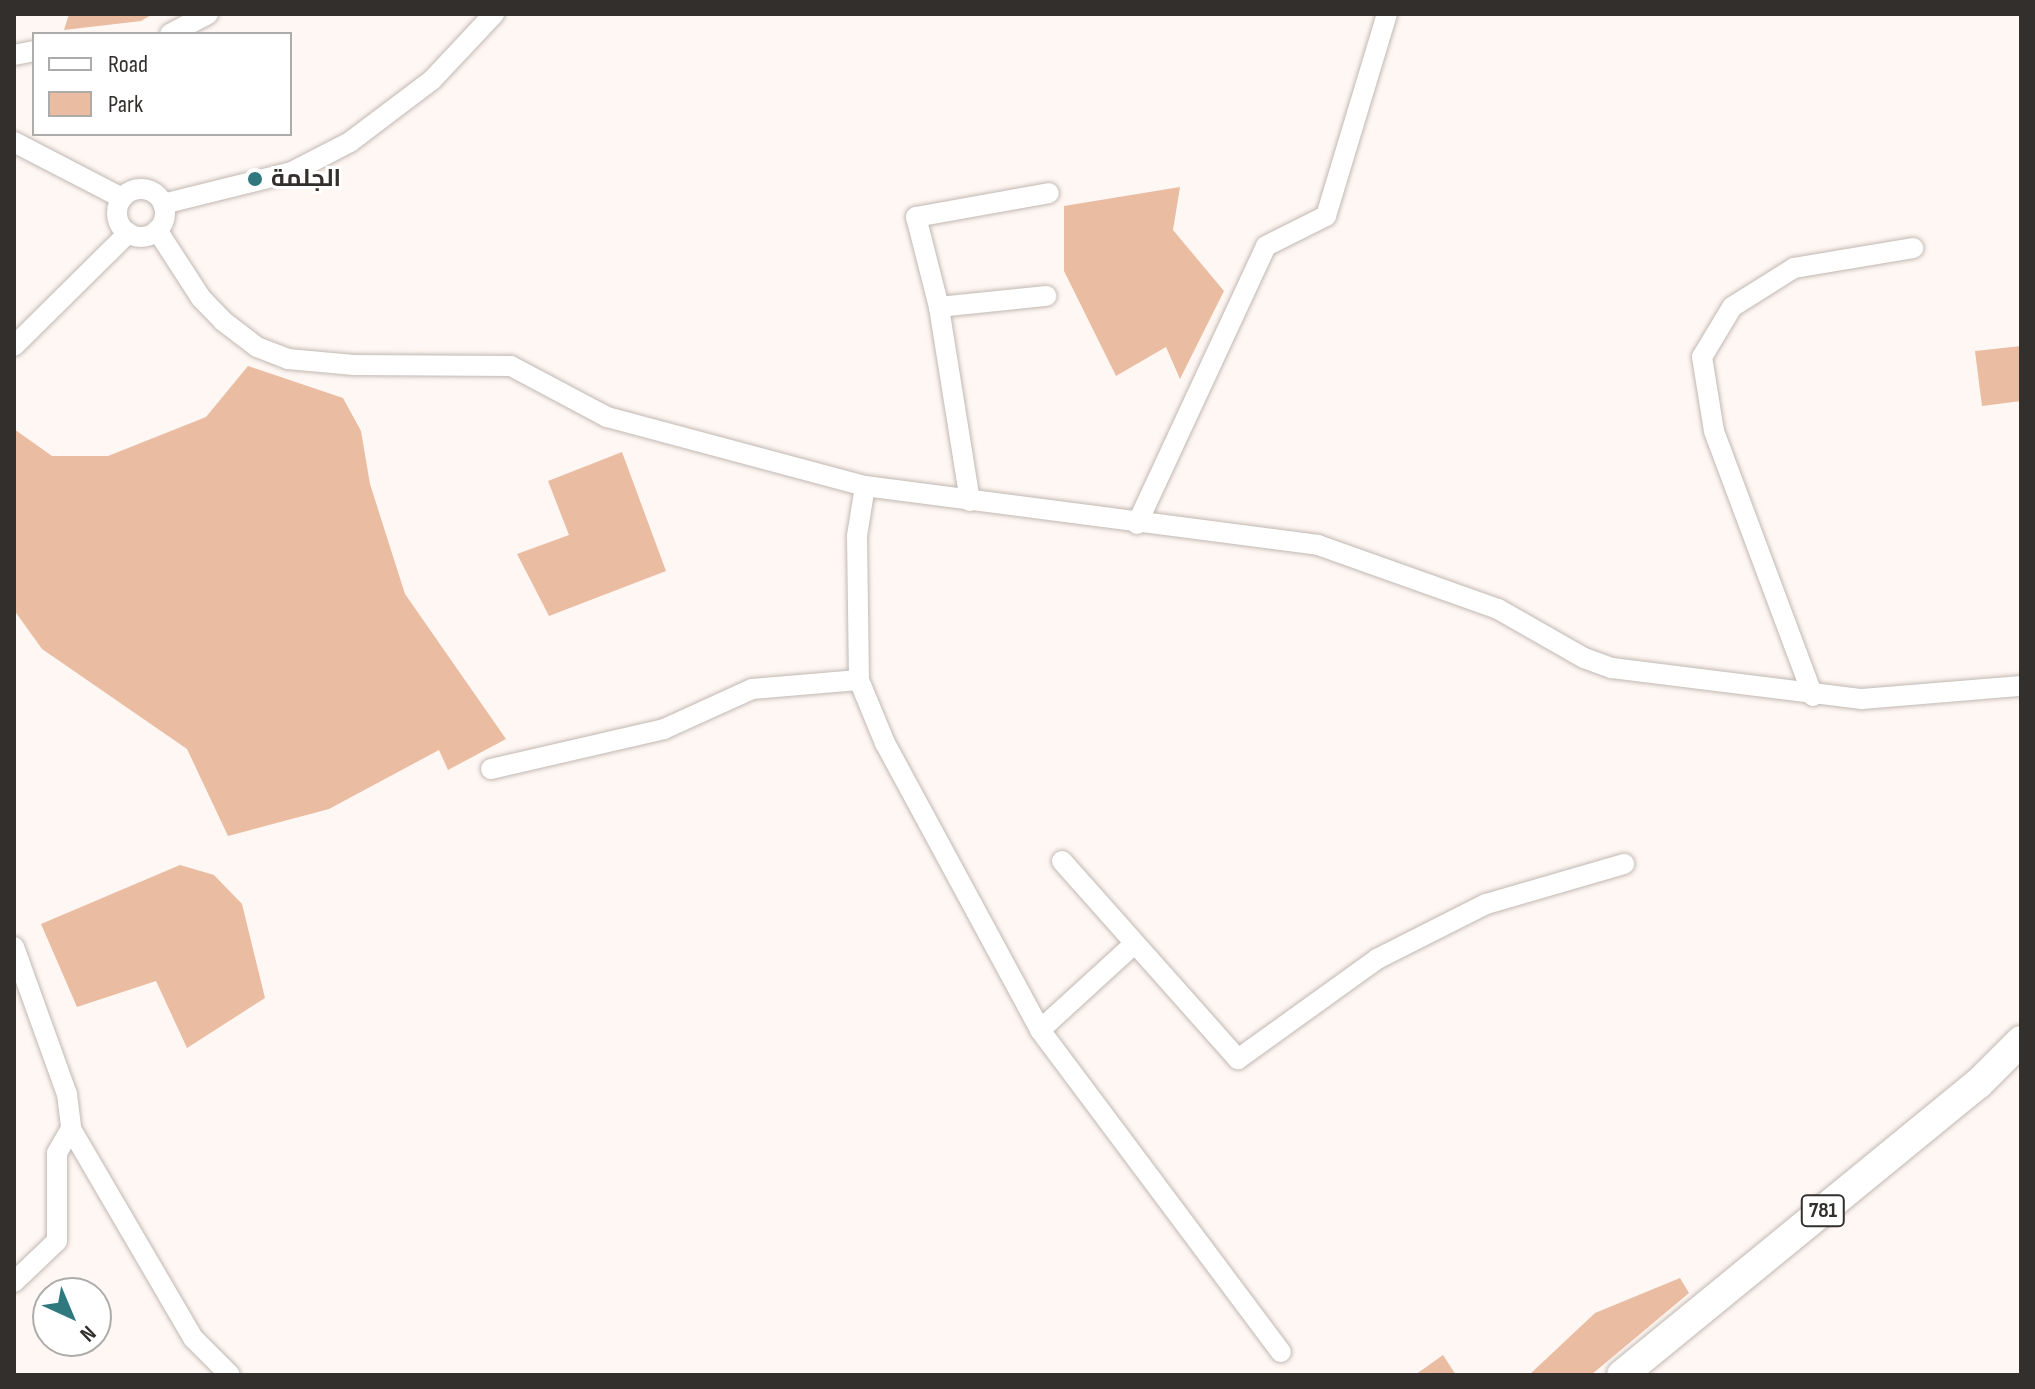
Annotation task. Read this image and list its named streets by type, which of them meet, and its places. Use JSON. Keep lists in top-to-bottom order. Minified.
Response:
{"streets":{"main road":["781"]},"places":["الجلمة"],"legend":["Road","Park"],"north":"bottom right"}
